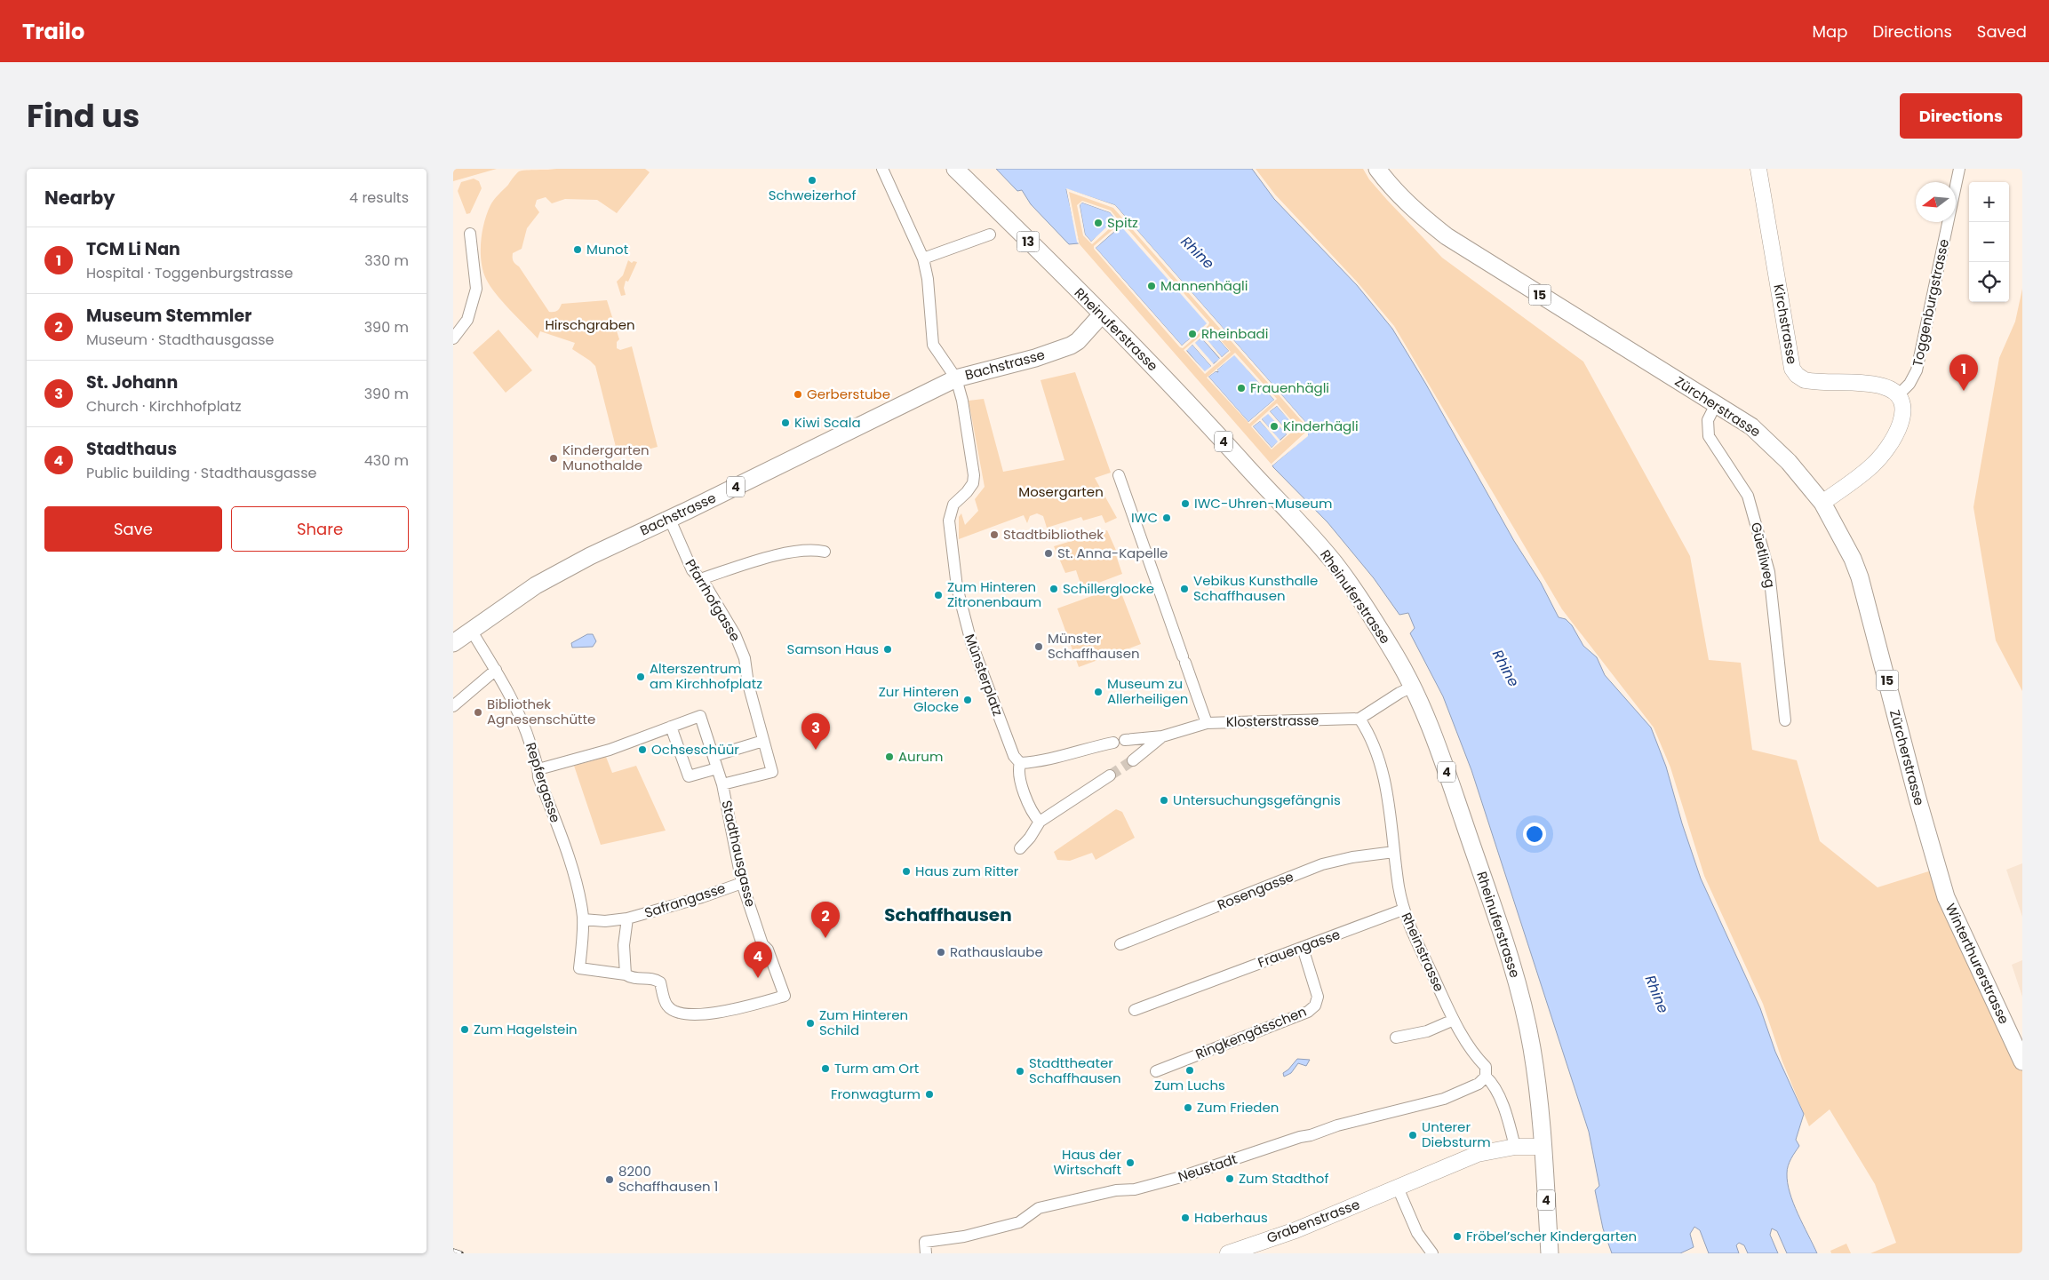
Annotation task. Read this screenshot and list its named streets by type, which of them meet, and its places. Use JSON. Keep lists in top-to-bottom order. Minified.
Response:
{"streets":{"main road":["13","15","Rheinuferstrasse","Bachstrasse","Zürcherstrasse","4","Winterthurerstrasse"],"street":["Toggenburgstrasse","Kirchstrasse","Güetliweg","Pfarrhofgasse","Münsterplatz","Klosterstrasse","Repfergasse","Stadthausgasse","Rosengasse","Safrangasse","Frauengasse","Rheinstrasse","Ringkengässchen","Neustadt","Grabenstrasse"]},"crossings":[["Toggenburgstrasse","Kirchstrasse"],["Rheinuferstrasse","Bachstrasse"],["Rheinuferstrasse","4"],["Rheinuferstrasse","Grabenstrasse"],["Bachstrasse","Pfarrhofgasse"],["Bachstrasse","Münsterplatz"],["Bachstrasse","Repfergasse"],["Zürcherstrasse","Güetliweg"],["Zürcherstrasse","Winterthurerstrasse"],["4","Grabenstrasse"],["Pfarrhofgasse","Stadthausgasse"],["Klosterstrasse","Rheinstrasse"],["Repfergasse","Stadthausgasse"],["Repfergasse","Safrangasse"],["Stadthausgasse","Safrangasse"],["Rosengasse","Rheinstrasse"],["Frauengasse","Rheinstrasse"],["Frauengasse","Ringkengässchen"],["Rheinstrasse","Neustadt"],["Rheinstrasse","Grabenstrasse"]],"districts":["Schaffhausen"],"water":["Rhine"],"parks":["Hirschgraben","Mosergarten"],"places":["Schweizerhof","Spitz","Munot","Mannenhägli","Rheinbadi","Frauenhägli","Gerberstube","Kiwi Scala","Kinderhägli","Kindergarten Munothalde","IWC-Uhren-Museum","IWC","Stadtbibliothek","St. Anna-Kapelle","Schillerglocke","Vebikus Kunsthalle Schaffhausen","Zum Hinteren Zitronenbaum","Münster Schaffhausen","Samson Haus","Alterszentrum am Kirchhofplatz","Museum zu Allerheiligen","Zur Hinteren Glocke","Bibliothek Agnesenschütte","Ochseschüür","Aurum","Untersuchungsgefängnis","Haus zum Ritter","Rathauslaube","Zum Hinteren Schild","Zum Hagelstein","Turm am Ort","Zum Luchs","Stadttheater Schaffhausen","Fronwagturm","Zum Frieden","Unterer Diebsturm","Haus der Wirtschaft","Zum Stadthof","8200 Schaffhausen 1","Haberhaus","Fröbel’scher Kindergarten"],"north":"left","page":{"header":"Trailo","nav":["Map","Directions","Saved"],"title":"Find us","buttons":["Directions",["Save","Share"]],"heading":["Nearby","4 results"],"map_buttons":["+","−"],"list":[{"mark":"1","name":"TCM Li Nan","note":"Hospital · Toggenburgstrasse","value":"330 m"},{"mark":"2","name":"Museum Stemmler","note":"Museum · Stadthausgasse","value":"390 m"},{"mark":"3","name":"St. Johann","note":"Church · Kirchhofplatz","value":"390 m"},{"mark":"4","name":"Stadthaus","note":"Public building · Stadthausgasse","value":"430 m"}],"pins":["1","3","2","4"]}}
